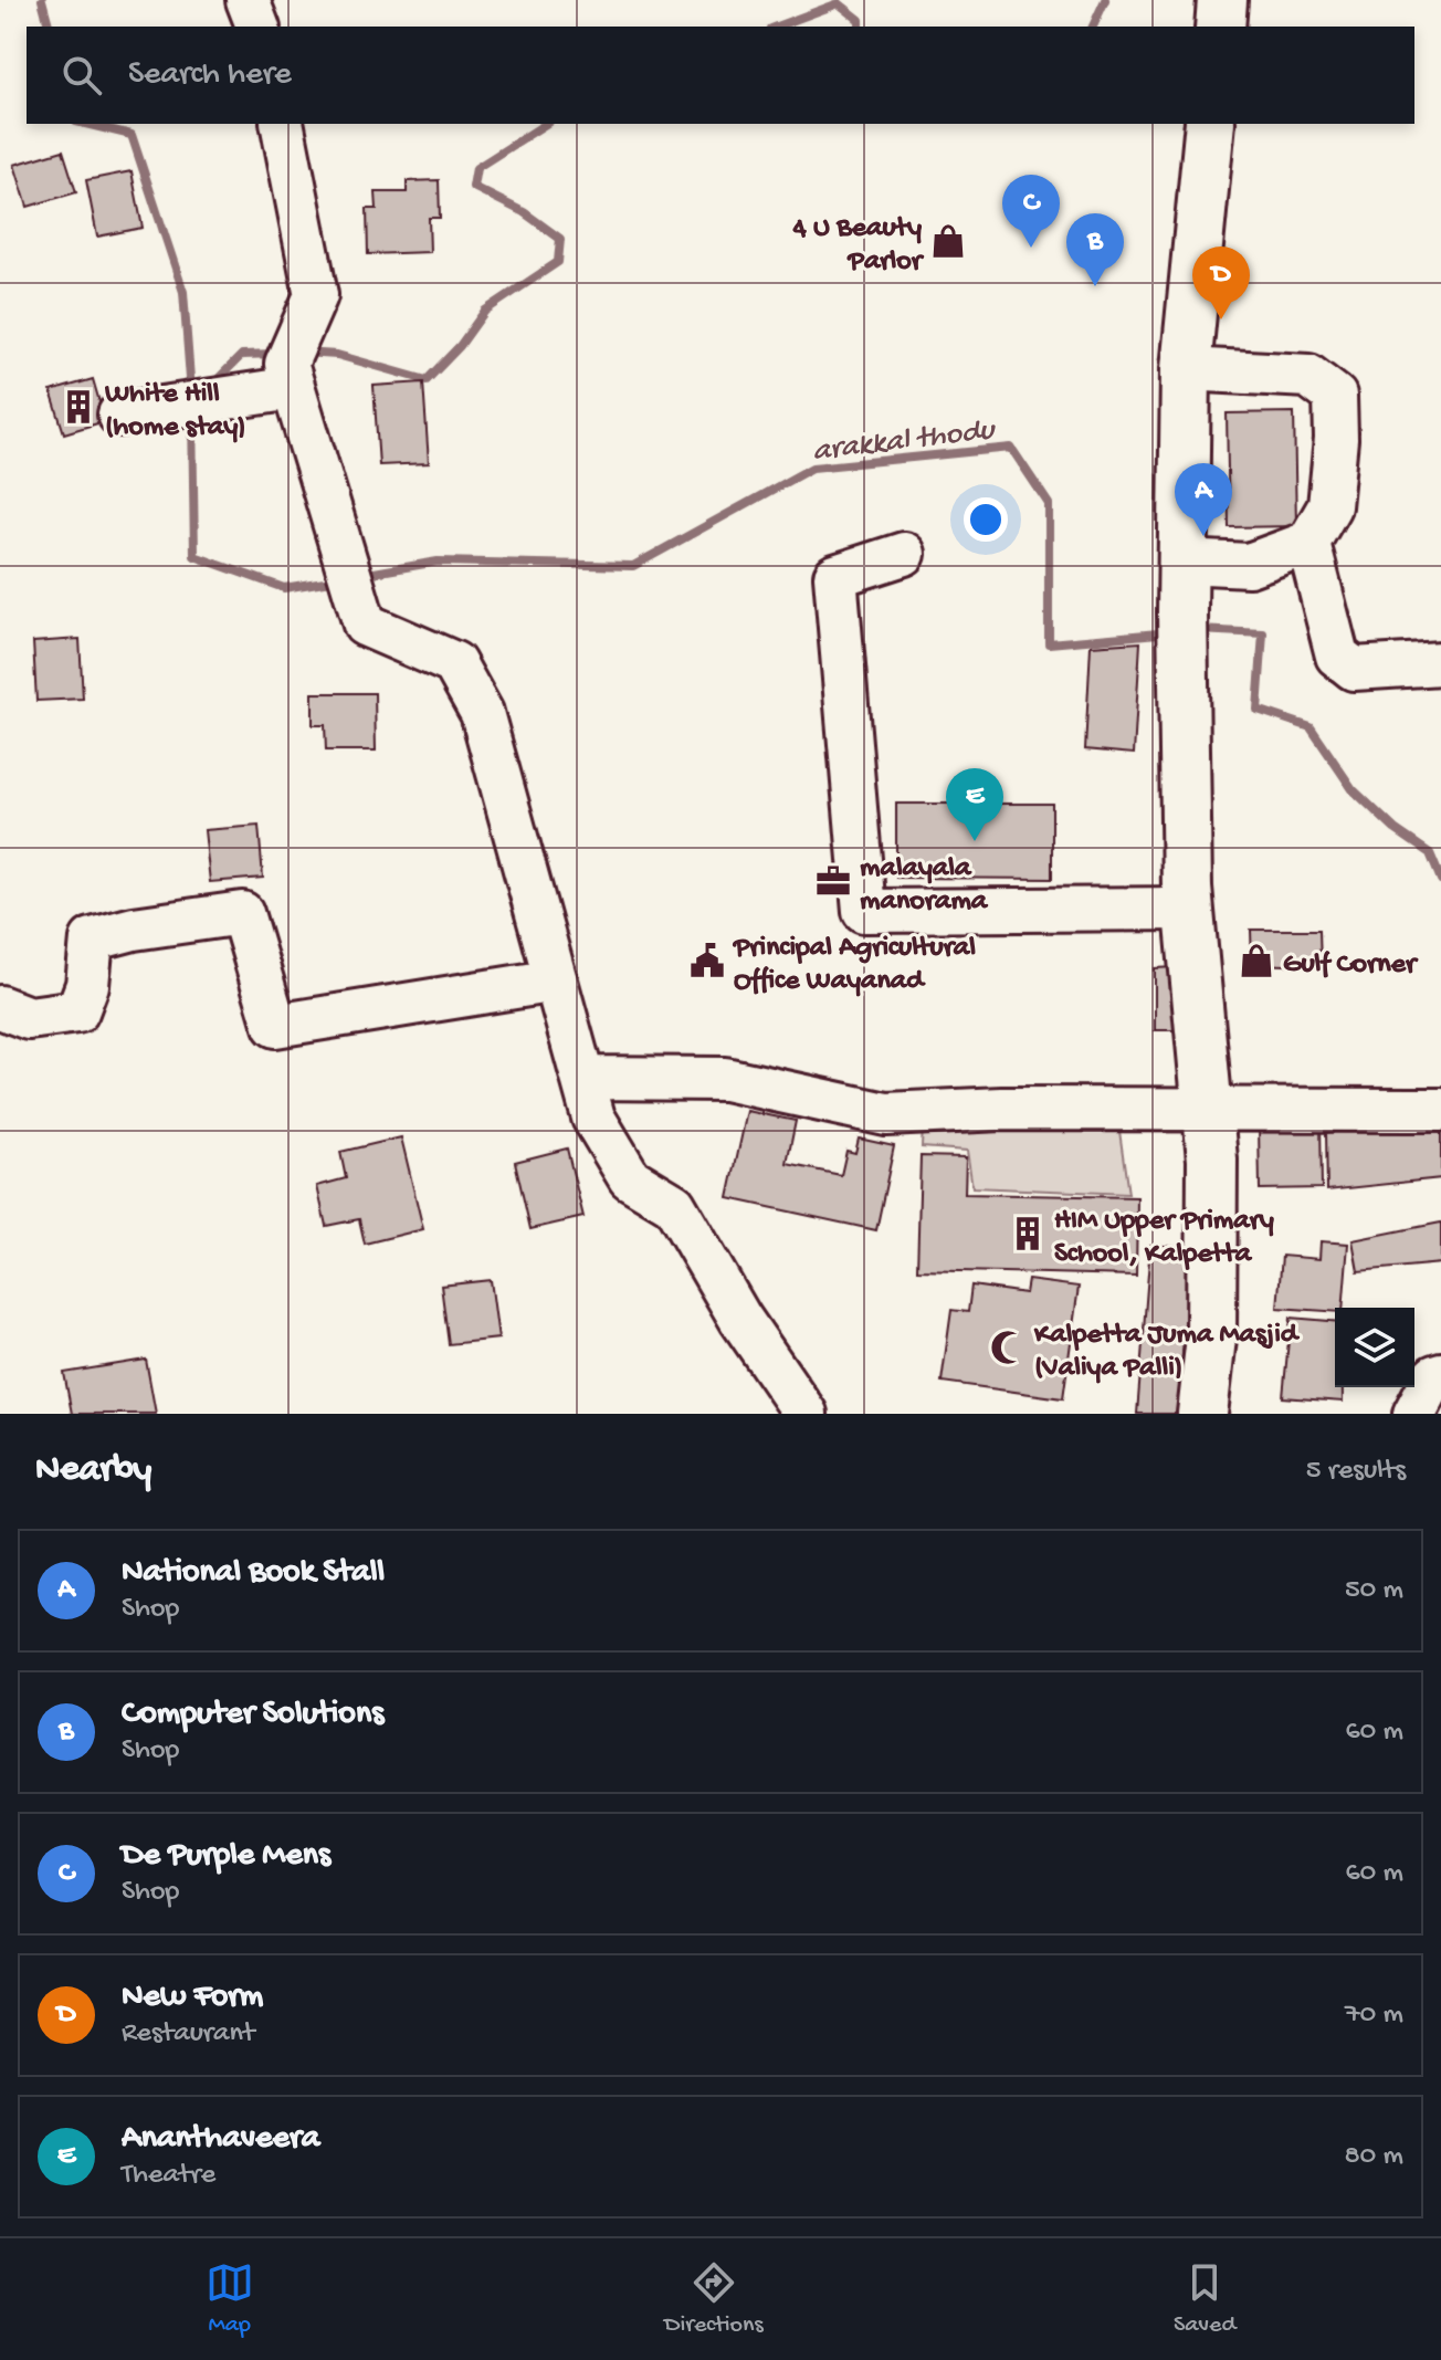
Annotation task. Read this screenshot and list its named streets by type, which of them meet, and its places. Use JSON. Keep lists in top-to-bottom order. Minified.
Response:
{"water":["arakkal thodu"],"places":{"shop":["4 U Beauty Parlor","Gulf Corner"],"building":["White Hill (home stay)","HIM Upper Primary School, Kalpetta"],"office":["malayala manorama"],"public building":["Principal Agricultural Office Wayanad"],"mosque":["Kalpetta Juma Masjid (Valiya Palli)"]},"page":{"search":"Search here","pins":["C","B","D","A","E"],"heading":["Nearby","5 results"],"list":[{"mark":"A","name":"National Book Stall","note":"Shop","value":"50 m"},{"mark":"B","name":"Computer Solutions","note":"Shop","value":"60 m"},{"mark":"C","name":"De Purple Mens","note":"Shop","value":"60 m"},{"mark":"D","name":"New Form","note":"Restaurant","value":"70 m"},{"mark":"E","name":"Ananthaveera","note":"Theatre","value":"80 m"}],"nav":["Map","Directions","Saved"]}}
